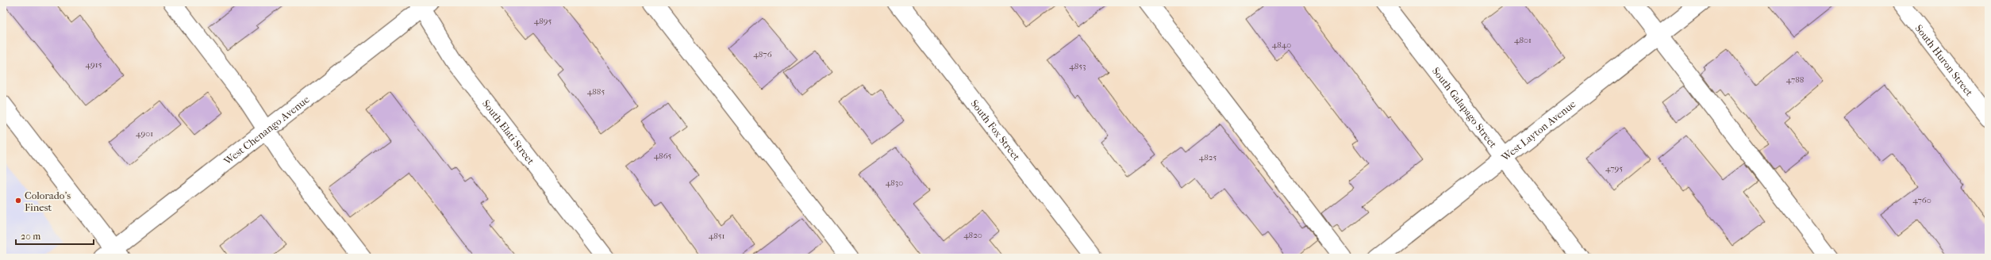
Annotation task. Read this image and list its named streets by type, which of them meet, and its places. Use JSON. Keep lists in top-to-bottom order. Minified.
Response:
{"streets":{"street":["South Huron Street","South Galapago Street","West Chenango Avenue","South Fox Street","West Layton Avenue","South Elati Street"]},"crossings":[["South Galapago Street","West Layton Avenue"],["West Chenango Avenue","South Elati Street"]],"places":["Colorado's Finest"],"house_numbers":["4895","4801","4840","4876","4915","4853","4788","4885","4901","4865","4825","4795","4830","4760","4820","4851"],"scale_bar":"20 m"}
